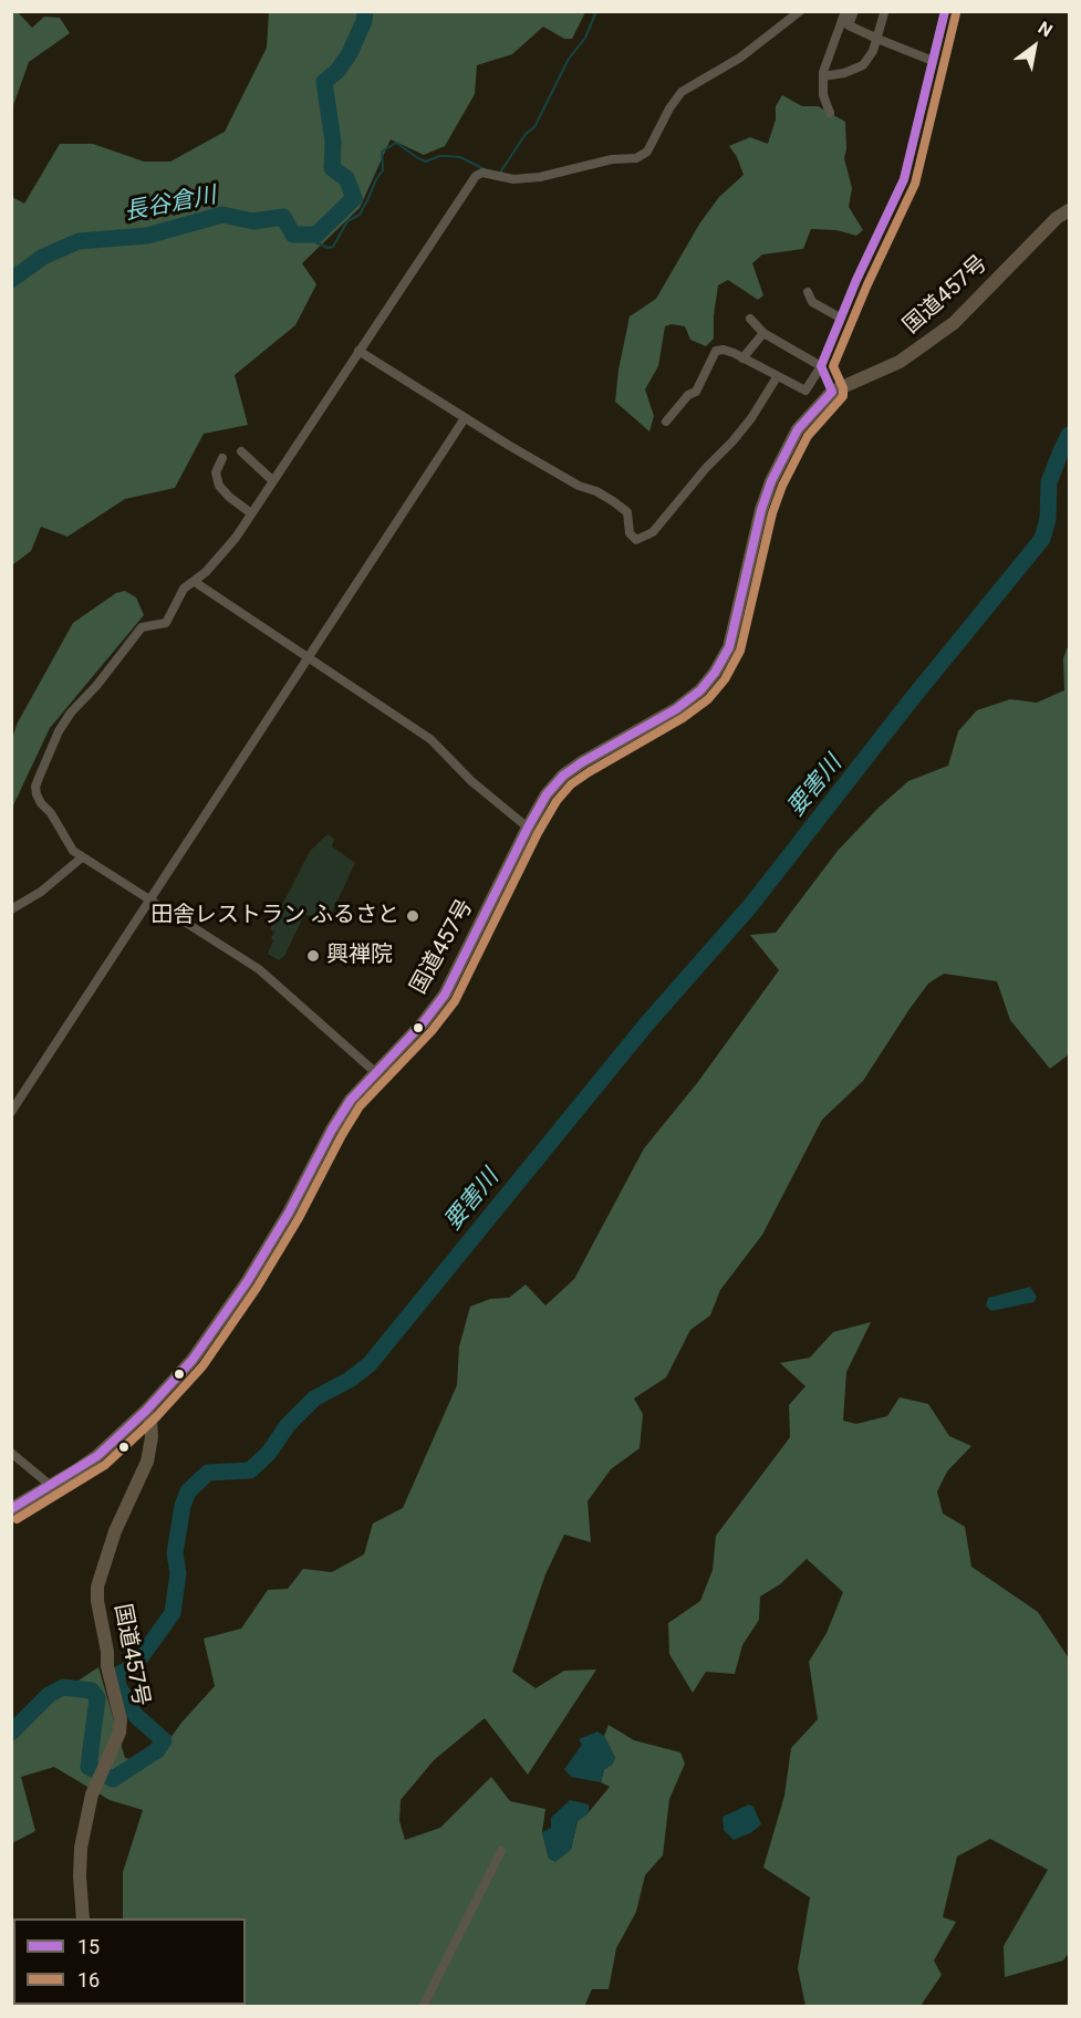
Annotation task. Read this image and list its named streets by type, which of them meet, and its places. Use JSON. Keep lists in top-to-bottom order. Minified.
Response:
{"streets":{"highway":["国道457号"]},"water":["長谷倉川","要害川"],"places":["田舎レストラン ふるさと","興禅院"],"lines":["transit line 15","transit line 16"],"legend":["15","16"],"north":"top right"}
